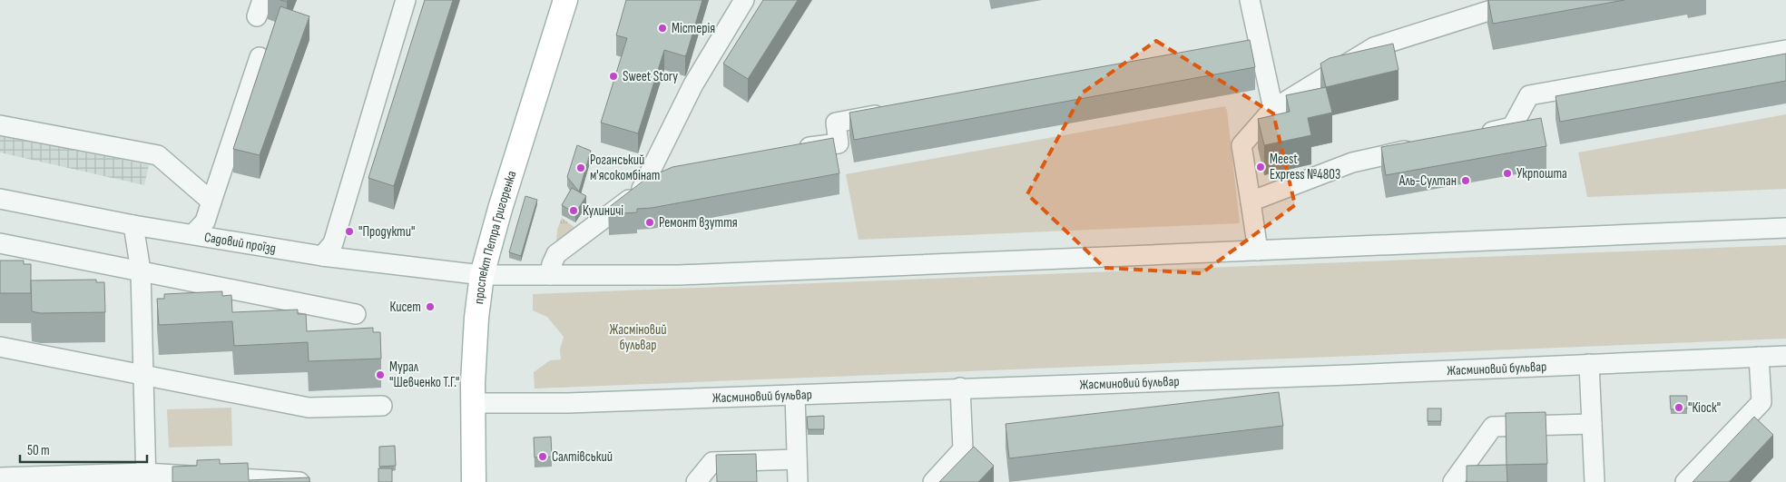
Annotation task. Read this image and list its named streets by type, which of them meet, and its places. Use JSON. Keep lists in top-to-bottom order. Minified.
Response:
{"streets":{"main road":["проспект Петра Григоренка"],"street":["Садовий проїзд","Жасминовий бульвар"]},"crossings":[["проспект Петра Григоренка","Садовий проїзд"],["проспект Петра Григоренка","Жасминовий бульвар"]],"parks":["Жасміновий бульвар"],"places":["Містерія","Sweet Story","Meest Express №4803","Роганський м'ясокомбінат","Укрпошта","Аль-Султан","Кулиничі","Ремонт взуття","\"Продукти\"","Кисет","Мурал \"Шевченко Т.Г.\"","\"Кіоск\"","Салтівський"],"scale_bar":"50 m"}
